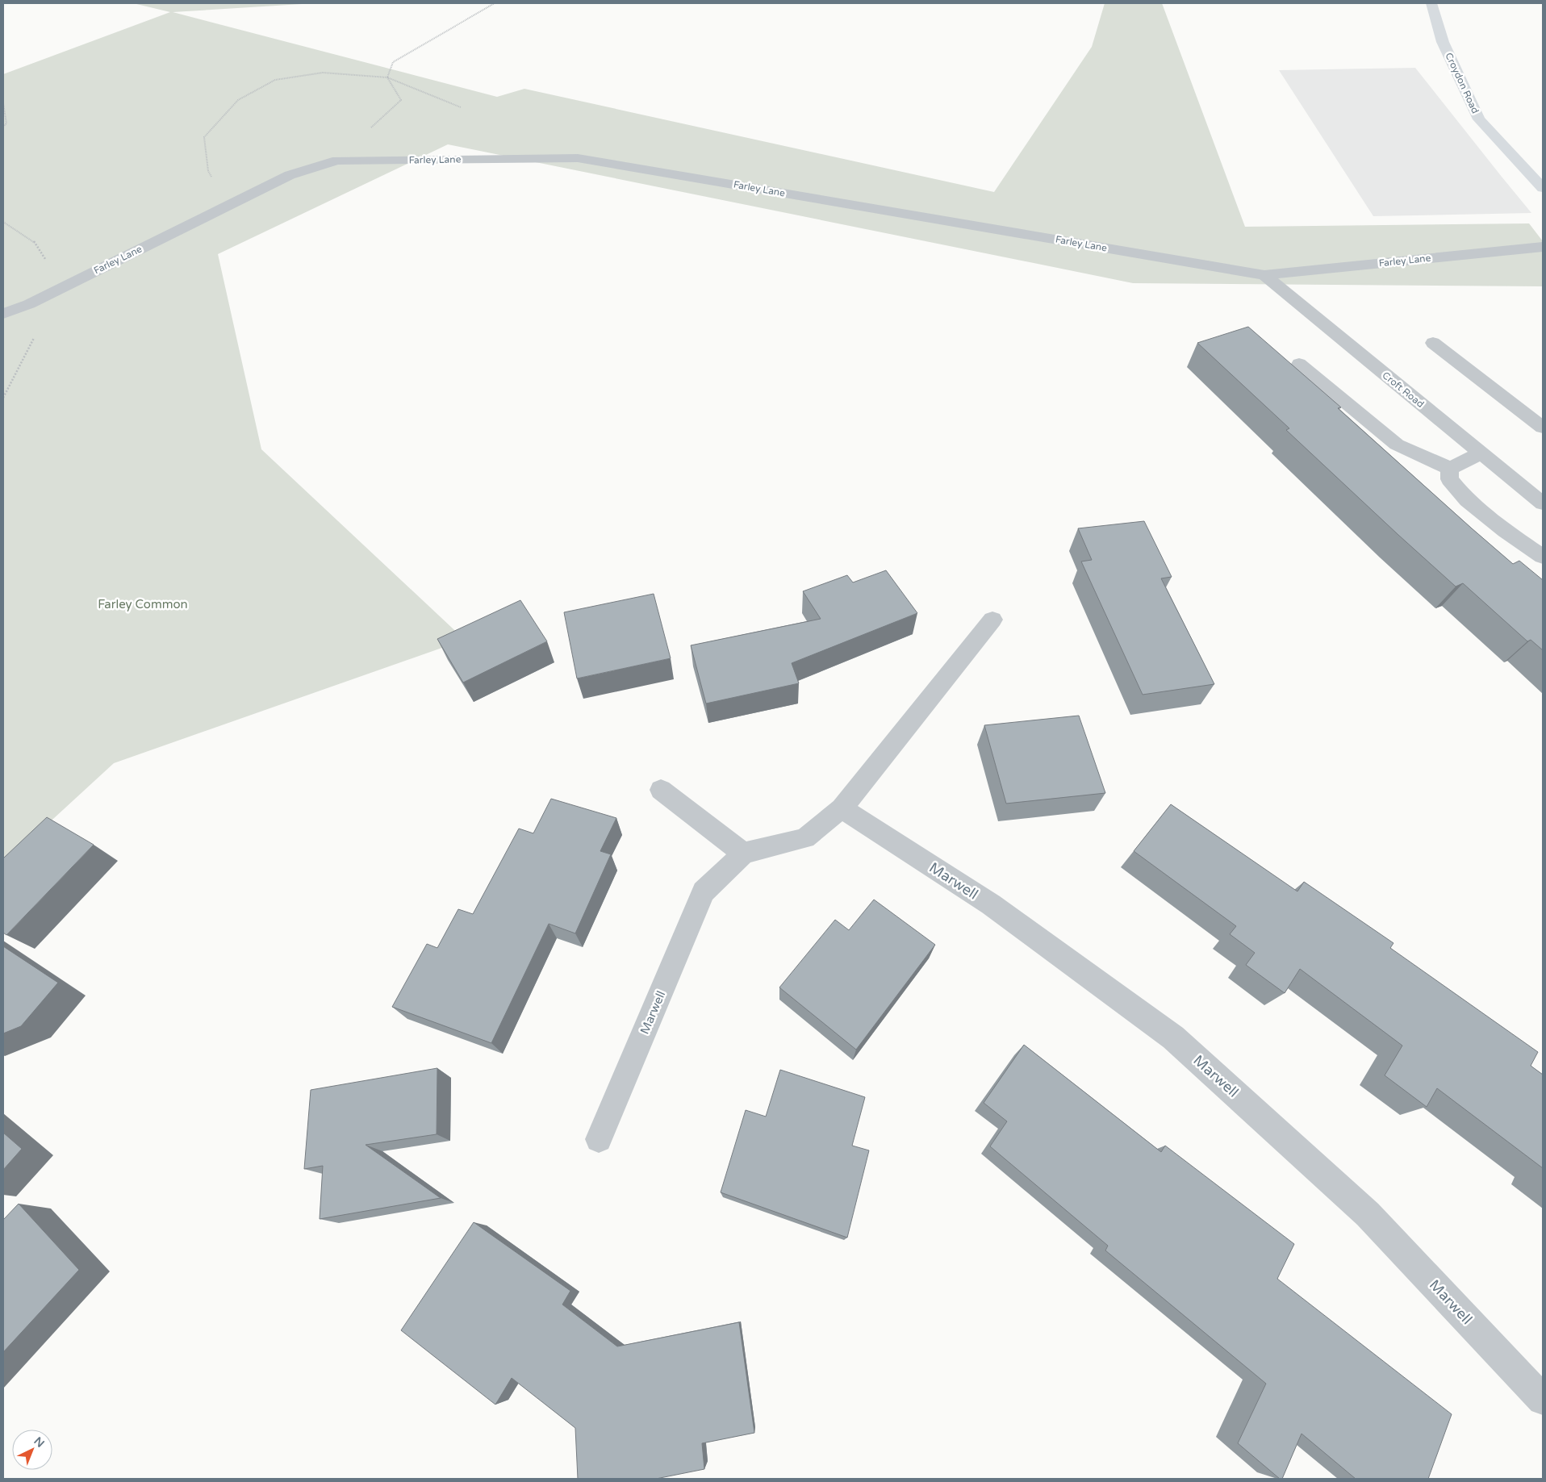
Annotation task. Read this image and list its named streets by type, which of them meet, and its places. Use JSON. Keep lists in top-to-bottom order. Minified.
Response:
{"streets":{"main road":["Croydon Road"],"street":["Farley Lane","Croft Road","Marwell"]},"crossings":[["Farley Lane","Croft Road"]],"parks":["Farley Common"],"north":"top right"}
